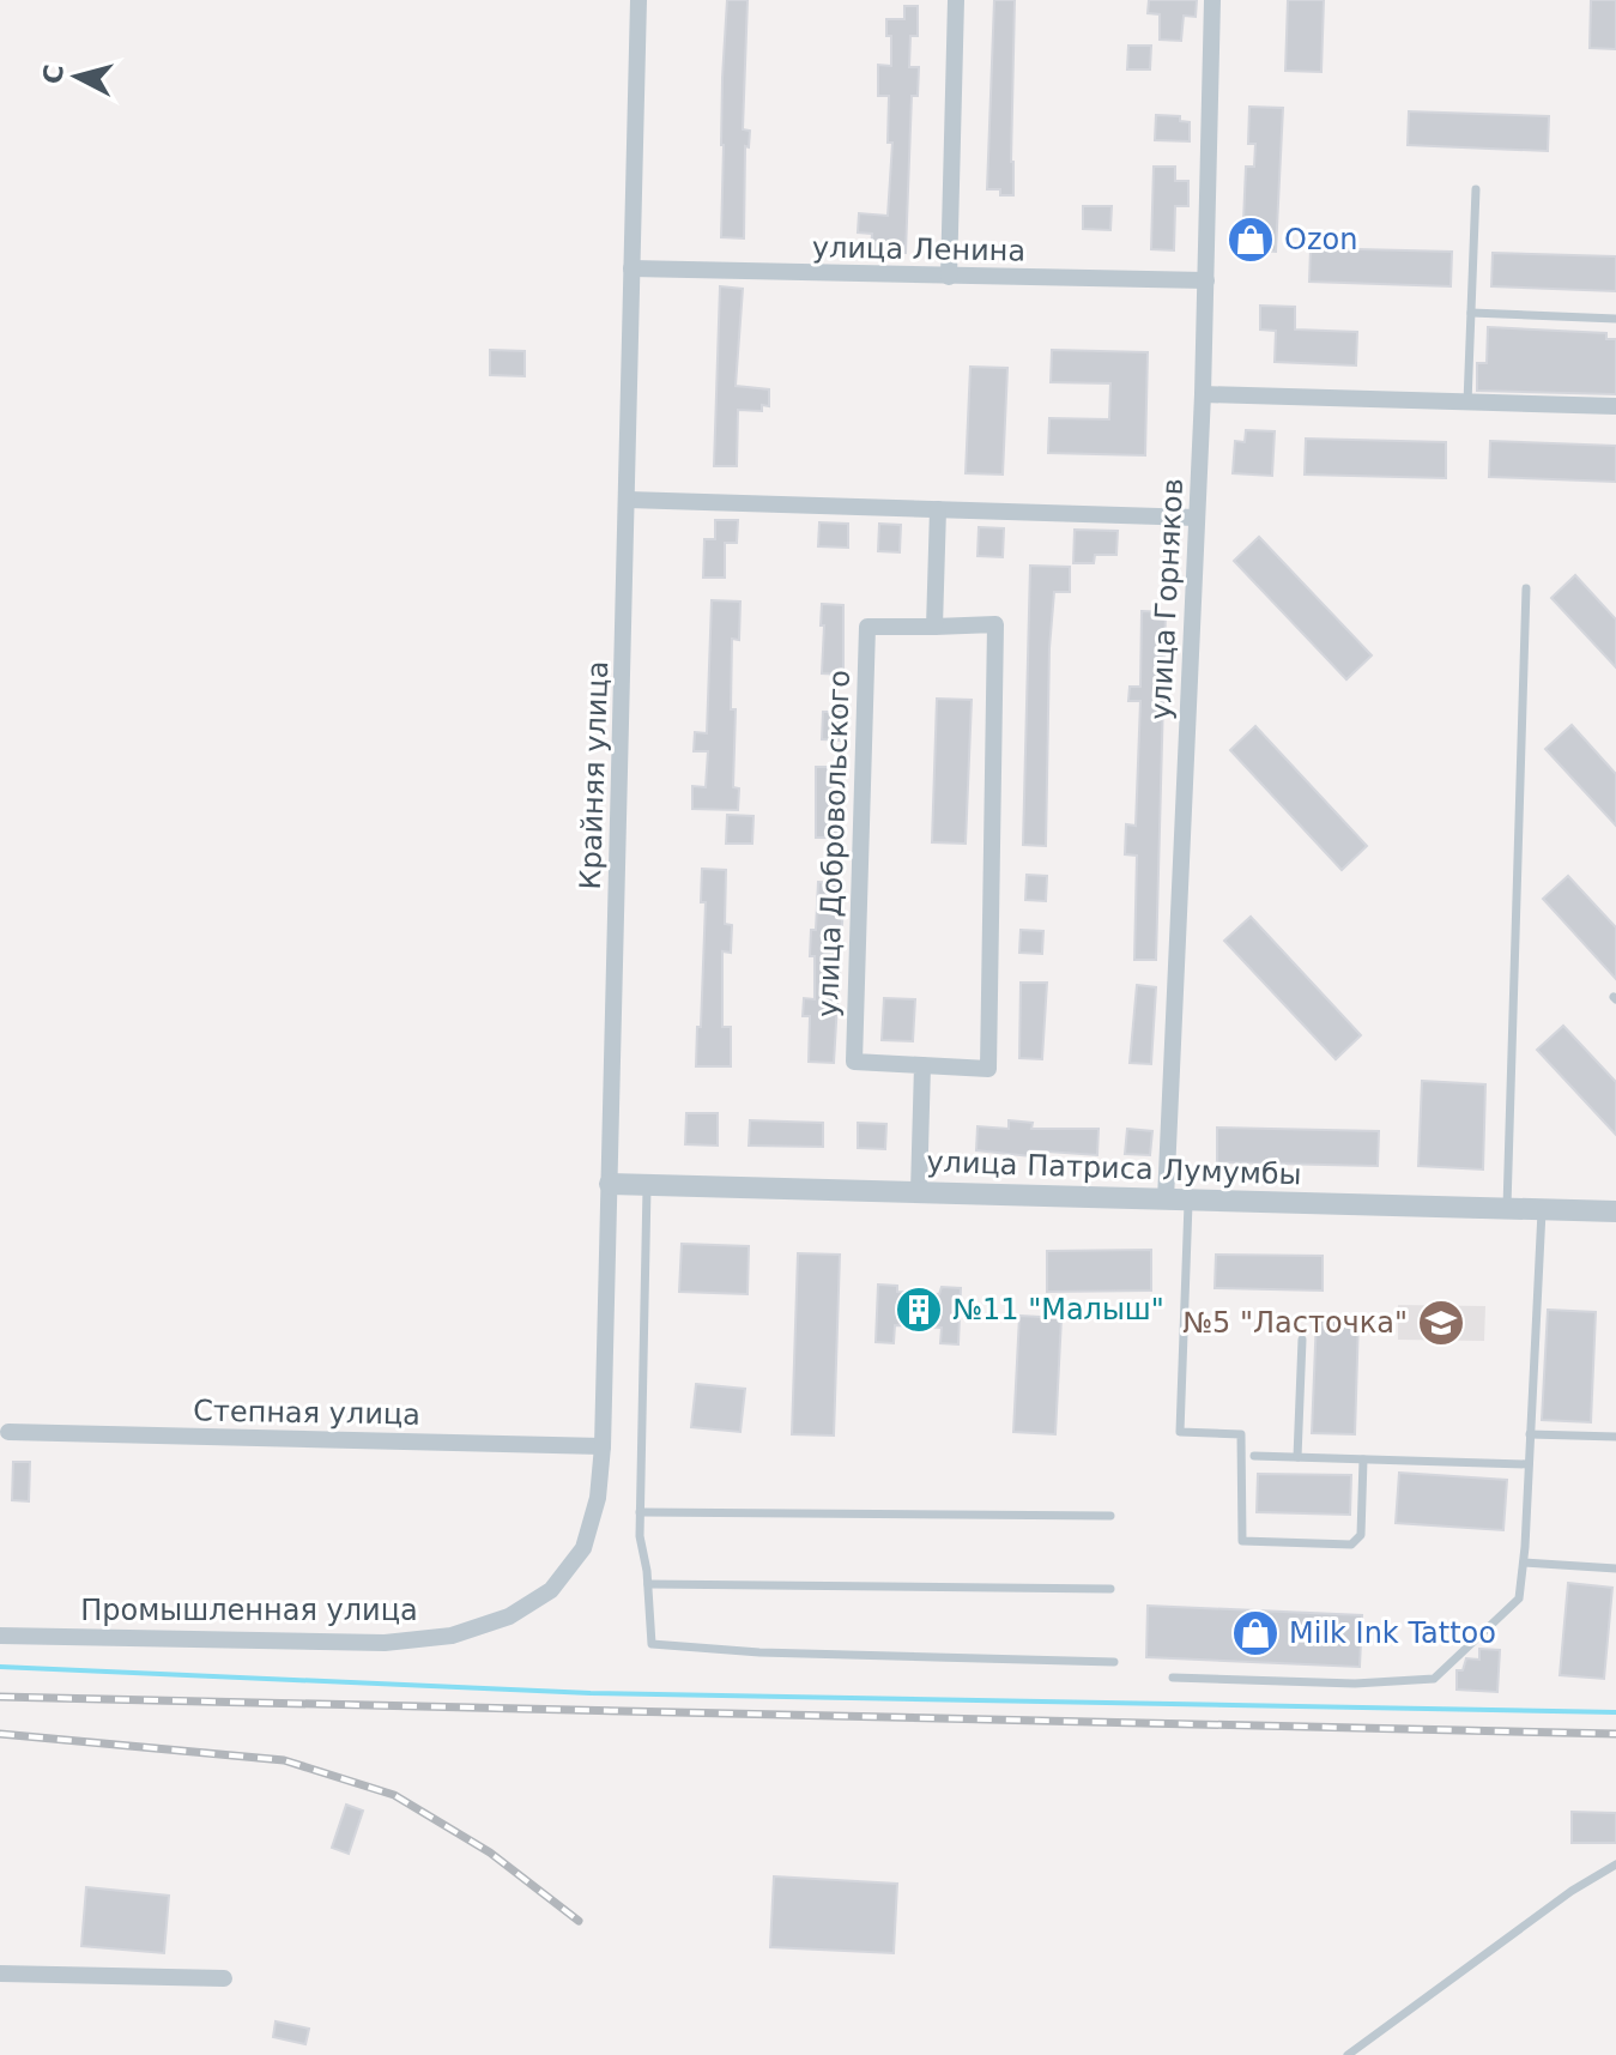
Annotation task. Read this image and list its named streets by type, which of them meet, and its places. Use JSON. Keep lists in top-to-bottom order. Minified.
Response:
{"streets":{"street":["улица Ленина","улица Горняков","Крайняя улица","улица Добровольского","улица Патриса Лумумбы","Степная улица","Промышленная улица"]},"crossings":[["улица Ленина","улица Горняков"],["улица Ленина","Крайняя улица"],["улица Горняков","улица Патриса Лумумбы"],["Крайняя улица","улица Патриса Лумумбы"],["Крайняя улица","Степная улица"],["Крайняя улица","Промышленная улица"]],"places":{"shop":["Ozon","Milk Ink Tattoo"],"building":["№11 \"Малыш\""],"school or university":["№5 \"Ласточка\""]},"north":"left"}
